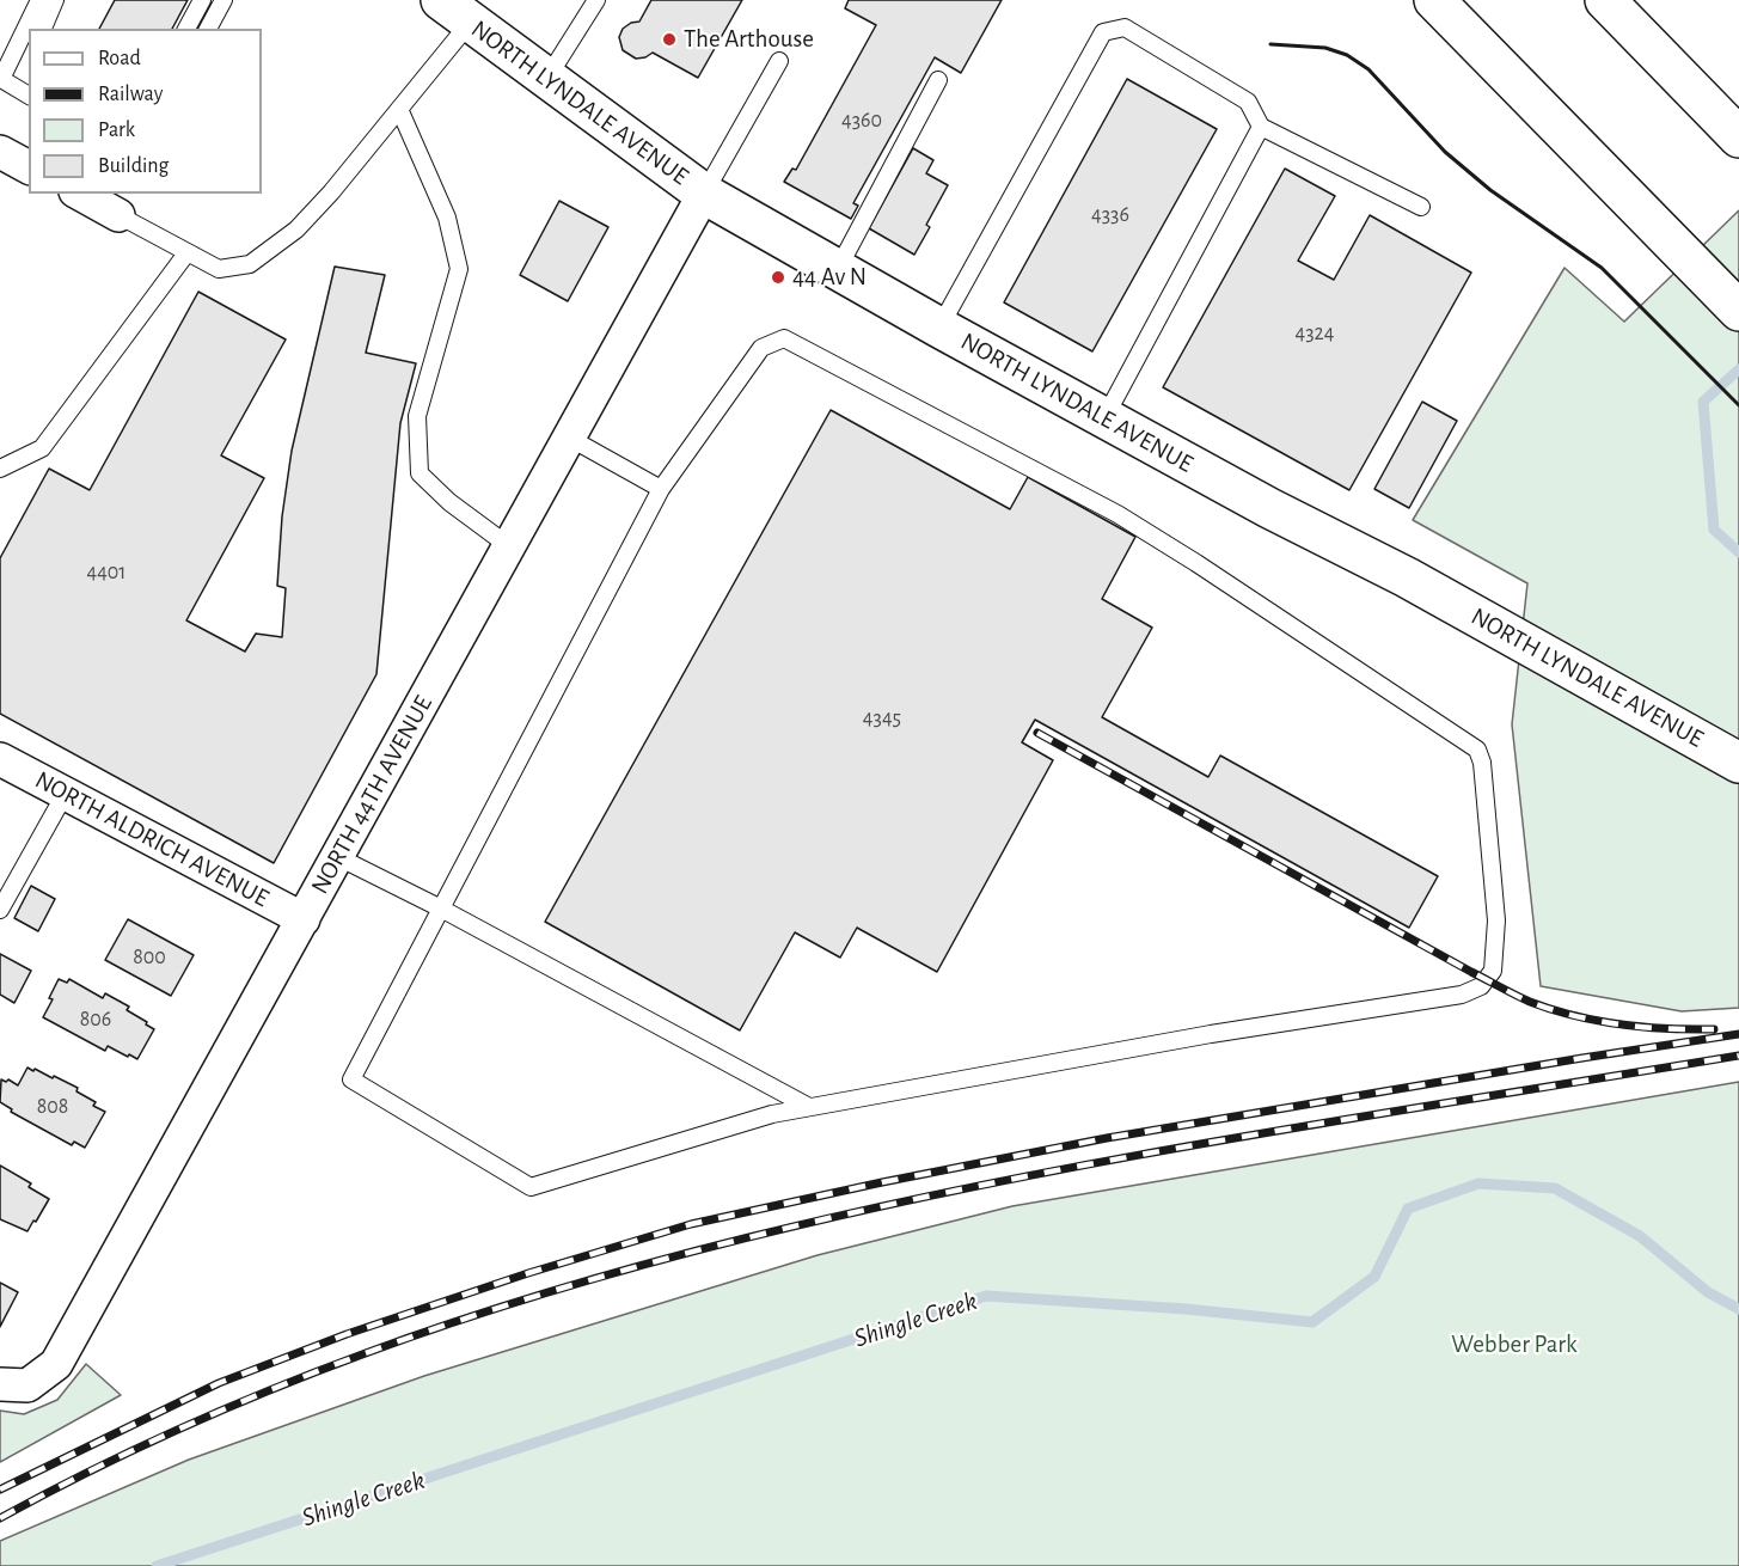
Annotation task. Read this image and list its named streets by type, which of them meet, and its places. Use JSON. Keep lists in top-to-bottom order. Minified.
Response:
{"streets":{"main road":["NORTH LYNDALE AVENUE"],"street":["NORTH 44TH AVENUE","NORTH ALDRICH AVENUE"]},"crossings":[["NORTH LYNDALE AVENUE","NORTH 44TH AVENUE"],["NORTH 44TH AVENUE","NORTH ALDRICH AVENUE"]],"water":["Shingle Creek"],"parks":["Webber Park"],"places":["The Arthouse","44 Av N"],"house_numbers":["4360","4336","4324","4401","4345","800","806","808"],"legend":["Road","Railway","Park","Building"]}
